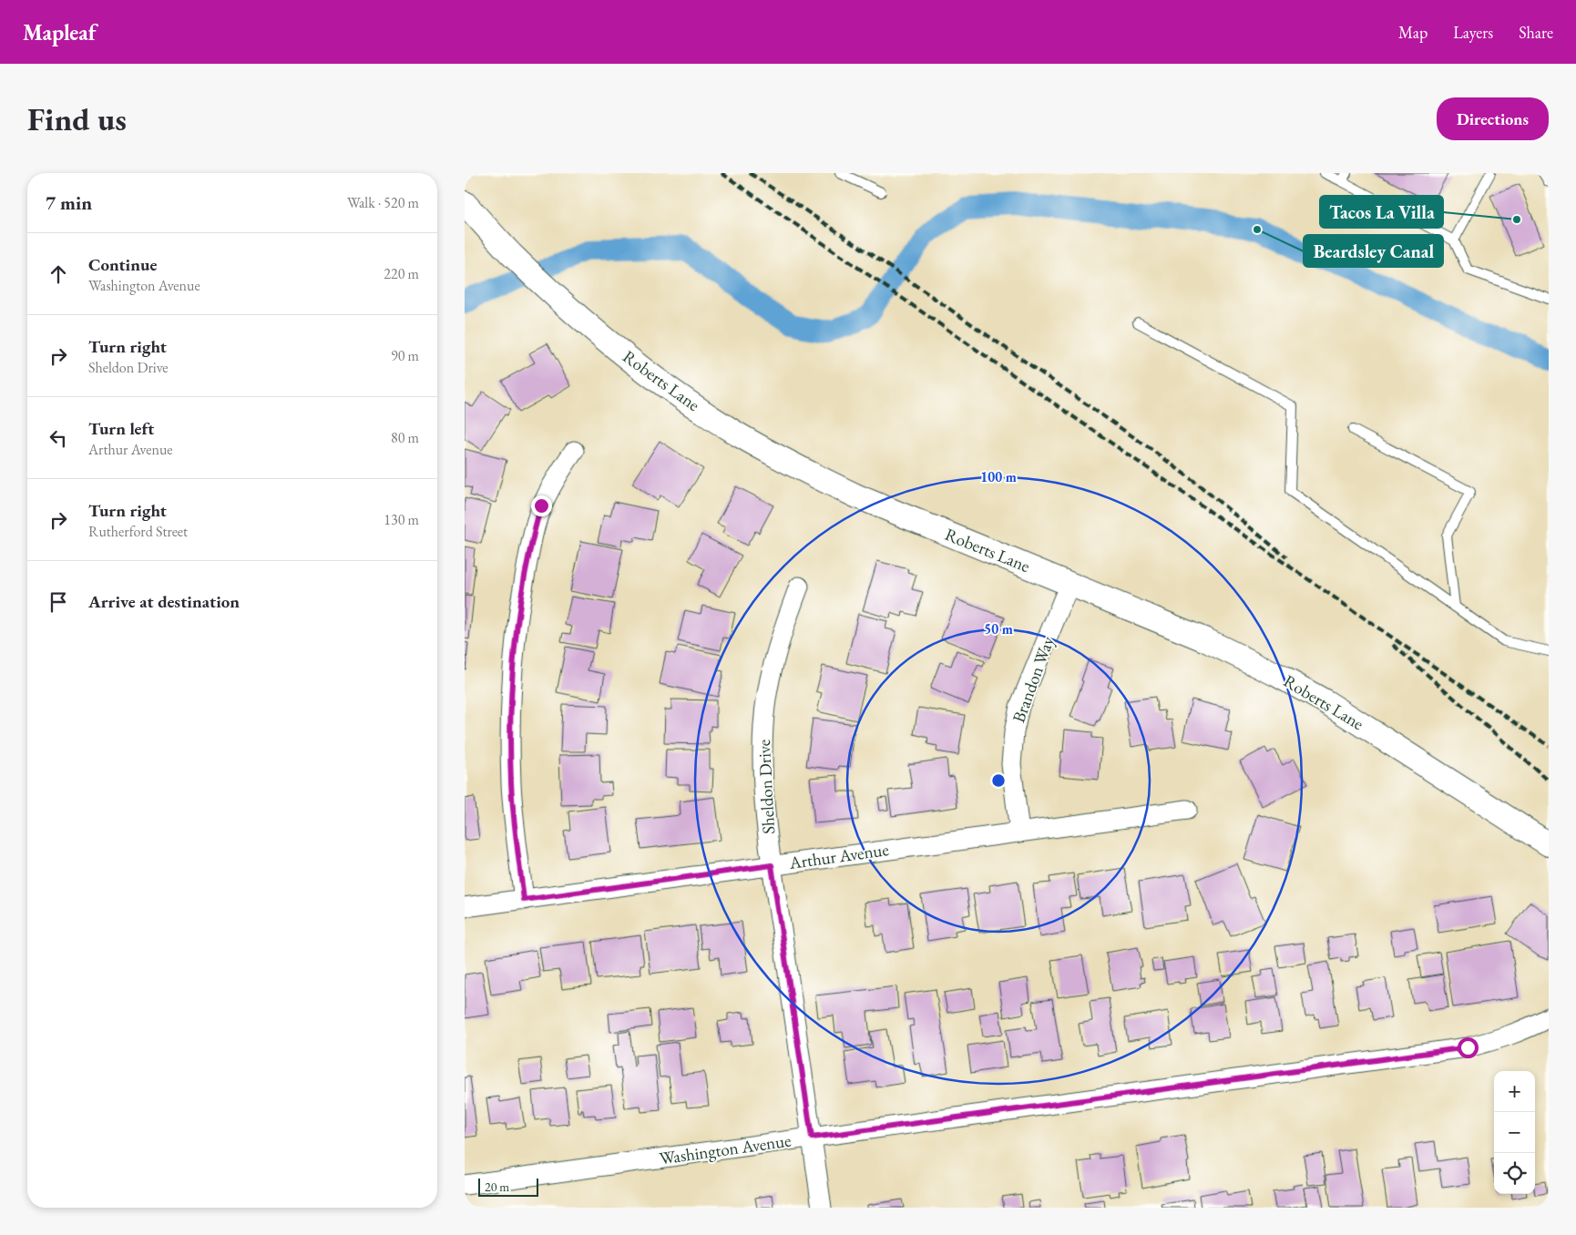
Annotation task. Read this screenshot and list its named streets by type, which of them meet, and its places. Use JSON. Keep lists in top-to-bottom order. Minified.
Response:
{"streets":{"street":["Roberts Lane","Brandon Way","Sheldon Drive","Arthur Avenue","Washington Avenue"]},"crossings":[["Roberts Lane","Brandon Way"],["Brandon Way","Arthur Avenue"],["Sheldon Drive","Arthur Avenue"],["Sheldon Drive","Washington Avenue"]],"places":["Tacos La Villa","Beardsley Canal"],"scale_bar":"20 m","page":{"header":"Mapleaf","nav":["Map","Layers","Share"],"buttons":"Directions","title":"Find us","heading":["7 min","Walk · 520 m"],"list":[["Continue","Washington Avenue","220 m"],["Turn right","Sheldon Drive","90 m"],["Turn left","Arthur Avenue","80 m"],["Turn right","Rutherford Street","130 m"],"Arrive at destination"],"map_buttons":["+","−"],"scale":"20 m"},"rings":["100 m","50 m"]}
